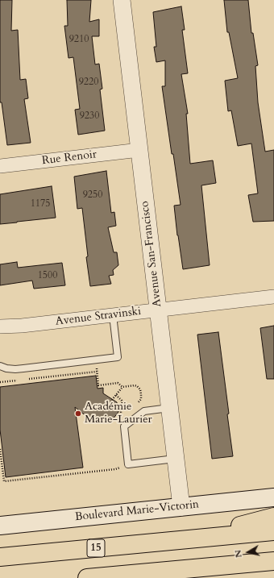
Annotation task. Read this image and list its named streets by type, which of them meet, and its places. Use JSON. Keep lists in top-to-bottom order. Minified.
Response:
{"streets":{"highway":["15"],"main road":["Boulevard Marie-Victorin"],"street":["Rue Renoir","Avenue San-Francisco","Avenue Stravinski"]},"crossings":[["Rue Renoir","Avenue San-Francisco"],["Avenue San-Francisco","Avenue Stravinski"],["Avenue San-Francisco","Boulevard Marie-Victorin"]],"places":["Académie Marie-Laurier"],"house_numbers":["9210","9220","9230","9250","1175","1500"],"north":"left"}
